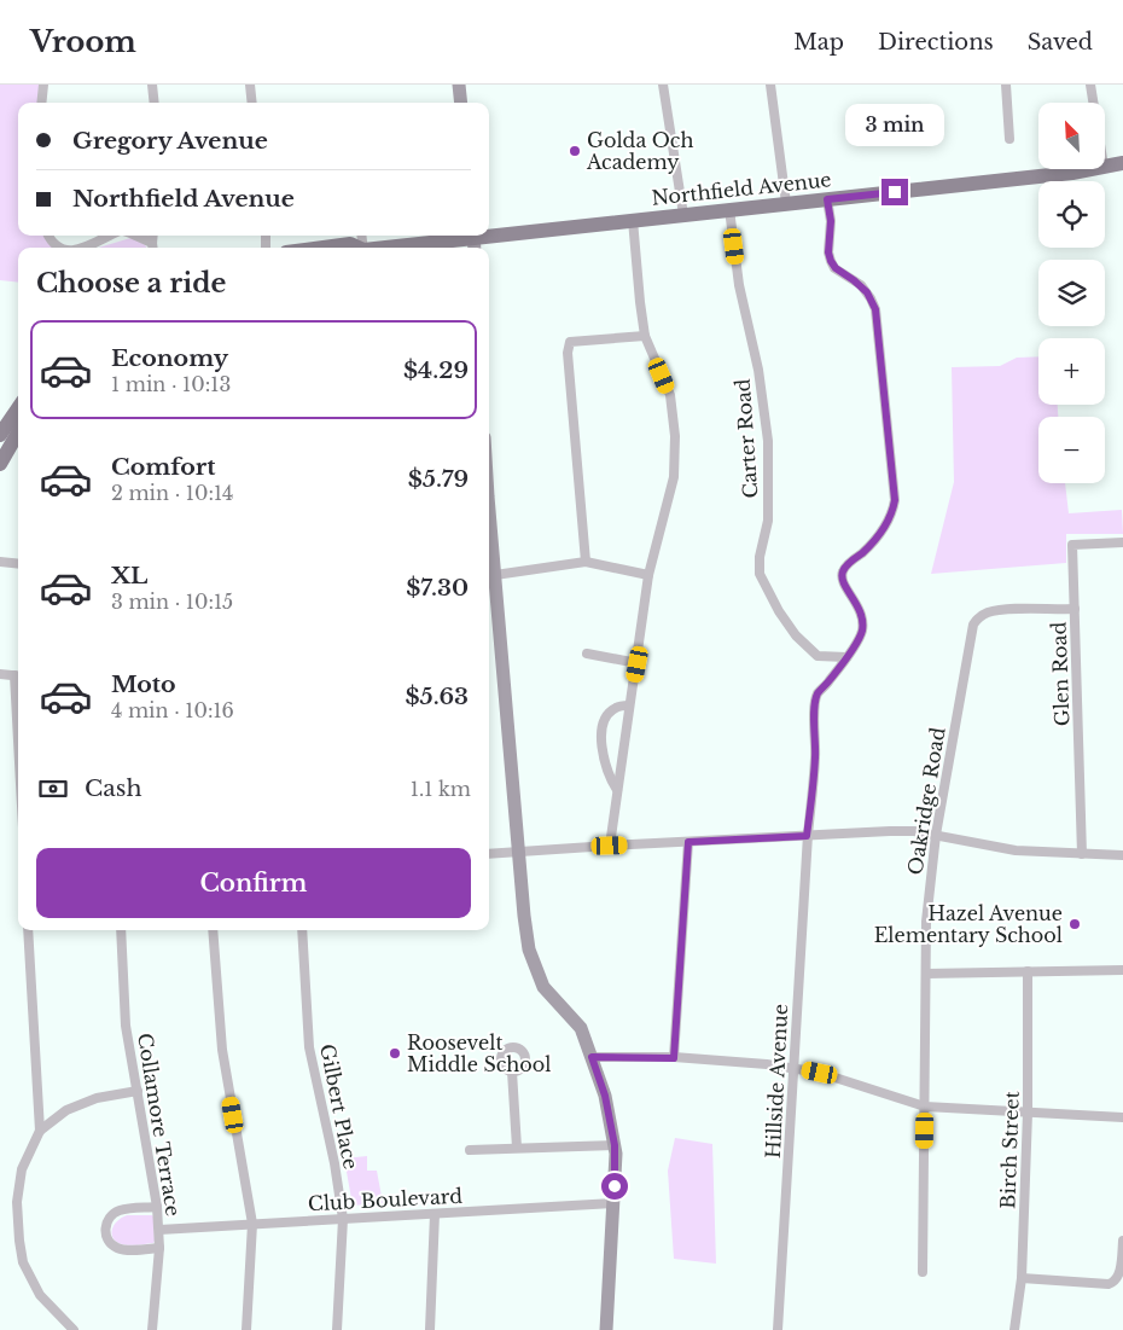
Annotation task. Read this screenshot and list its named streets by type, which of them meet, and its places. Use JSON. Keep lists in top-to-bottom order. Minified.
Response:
{"streets":{"main road":["Northfield Avenue"],"street":["Carter Road","Glen Road","Oakridge Road","Hillside Avenue","Gilbert Place","Collamore Terrace","Birch Street","Club Boulevard"]},"crossings":[["Northfield Avenue","Carter Road"],["Northfield Avenue","Hillside Avenue"],["Carter Road","Hillside Avenue"],["Glen Road","Oakridge Road"],["Gilbert Place","Club Boulevard"],["Collamore Terrace","Club Boulevard"]],"places":["Golda Och Academy","Hazel Avenue Elementary School","Roosevelt Middle School"],"north":"top left","page":{"header":"Vroom","nav":["Map","Directions","Saved"],"map_buttons":["+","−"],"banner":["Gregory Avenue","Northfield Avenue"],"bubble":"3 min","heading":"Choose a ride","list":[{"name":"Economy","note":"1 min · 10:13","value":"$4.29"},{"name":"Comfort","note":"2 min · 10:14","value":"$5.79"},{"name":"XL","note":"3 min · 10:15","value":"$7.30"},{"name":"Moto","note":"4 min · 10:16","value":"$5.63"}],"pay":["Cash","1.1 km"],"buttons":"Confirm"}}
